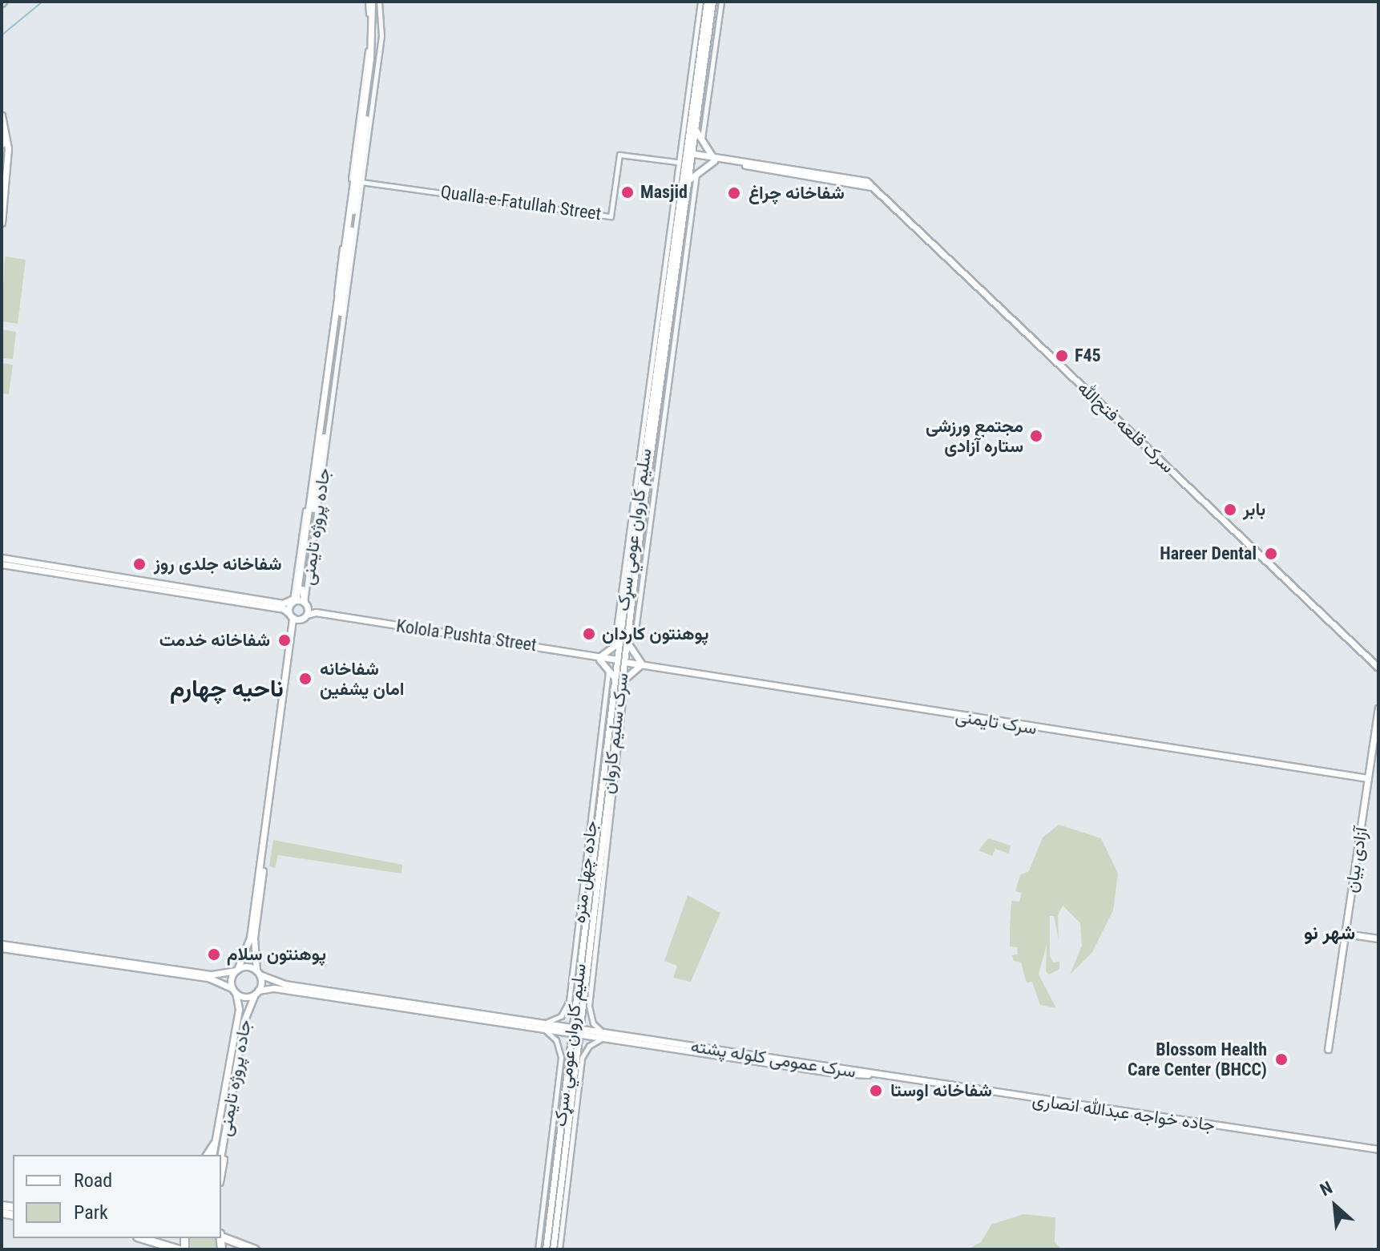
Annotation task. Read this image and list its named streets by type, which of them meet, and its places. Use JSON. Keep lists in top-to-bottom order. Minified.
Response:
{"streets":{"main road":["سرک قلعه فتح‌الله","جاده پروژه تایمنی","سلیم کاروان عومي سړک","Kolola Pushta Street","سرک تایمنی","سرک سلیم کاروان","آزادی بیان","سرک عمومی کلوله پشته","جاده خواجه عبدالله انصاری"],"street":["Qualla-e-Fatullah Street","جاده چهل متره"]},"crossings":[["Qualla-e-Fatullah Street","جاده پروژه تایمنی"],["سرک قلعه فتح‌الله","سلیم کاروان عومي سړک"],["جاده پروژه تایمنی","سرک عمومی کلوله پشته"],["سلیم کاروان عومي سړک","Kolola Pushta Street"],["سلیم کاروان عومي سړک","سرک تایمنی"],["سلیم کاروان عومي سړک","سرک سلیم کاروان"],["سلیم کاروان عومي سړک","جاده چهل متره"],["سلیم کاروان عومي سړک","سرک عمومی کلوله پشته"],["Kolola Pushta Street","سرک تایمنی"],["سرک تایمنی","آزادی بیان"],["سرک سلیم کاروان","جاده چهل متره"],["سرک سلیم کاروان","سرک عمومی کلوله پشته"],["سرک عمومی کلوله پشته","جاده خواجه عبدالله انصاری"]],"districts":["ناحیه چهارم","شهر نو"],"places":["Masjid","شفاخانه چراغ","F45","مجتمع ورزشی ستاره آزادی","بابر","Hareer Dental","شفاخانه جلدی روز","پوهنتون کاردان","شفاخانه خدمت","شفاخانه امان یشفین","پوهنتون سلام","Blossom Health Care Center (BHCC)","شفاخانه اوستا"],"legend":["Road","Park"],"north":"top left"}
